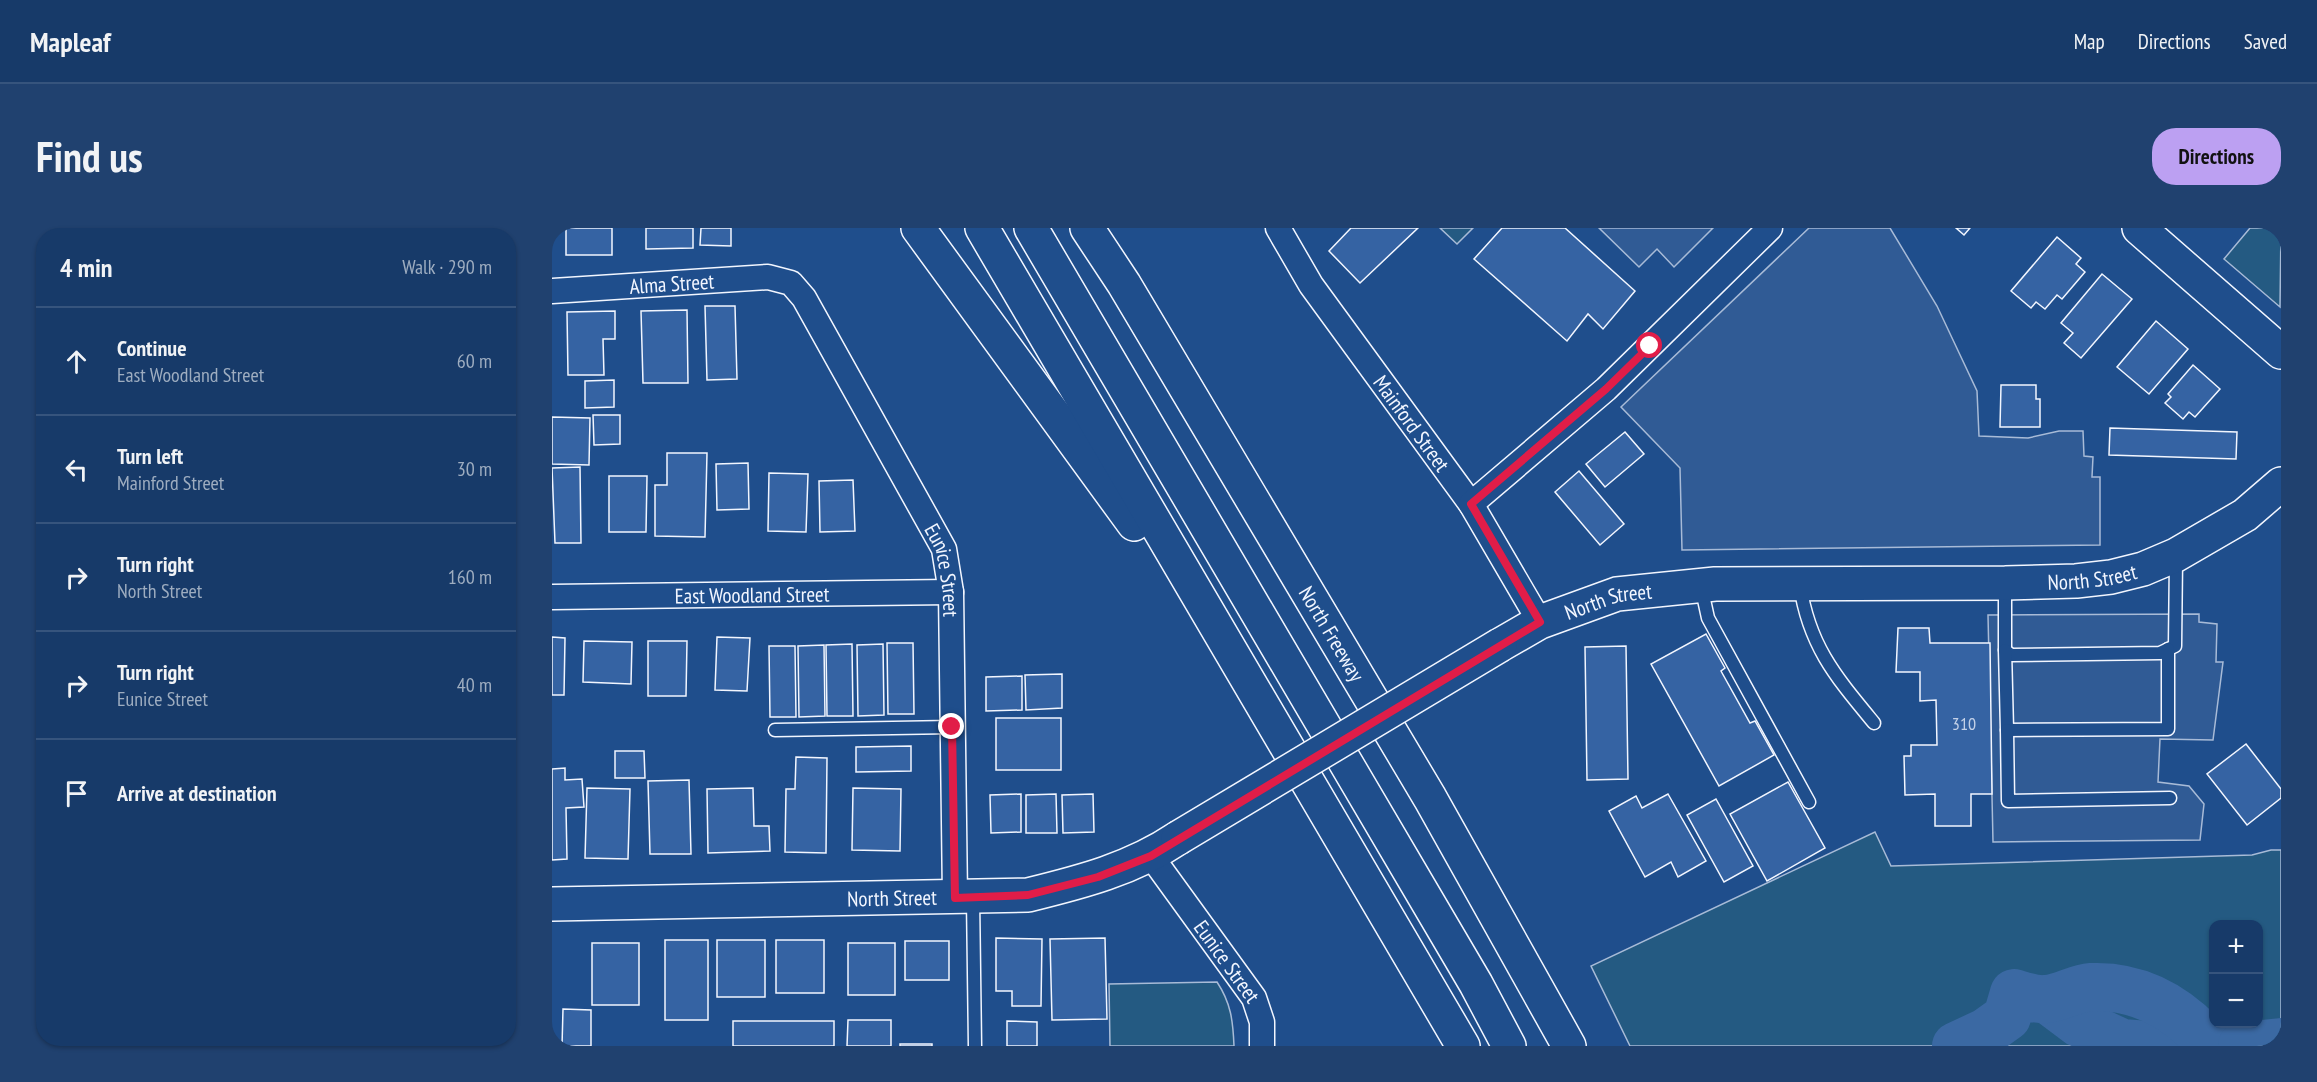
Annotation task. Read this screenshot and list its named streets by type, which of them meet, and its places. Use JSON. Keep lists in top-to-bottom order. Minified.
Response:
{"streets":{"main road":["North Street","North Freeway"],"street":["Alma Street","Mainford Street","Eunice Street","East Woodland Street"]},"crossings":[["Alma Street","Eunice Street"],["Mainford Street","North Street"],["Eunice Street","North Street"],["Eunice Street","East Woodland Street"]],"house_numbers":["310"],"page":{"header":"Mapleaf","nav":["Map","Directions","Saved"],"buttons":"Directions","title":"Find us","heading":["4 min","Walk · 290 m"],"list":[["Continue","East Woodland Street","60 m"],["Turn left","Mainford Street","30 m"],["Turn right","North Street","160 m"],["Turn right","Eunice Street","40 m"],"Arrive at destination"],"map_buttons":["+","−"]}}
